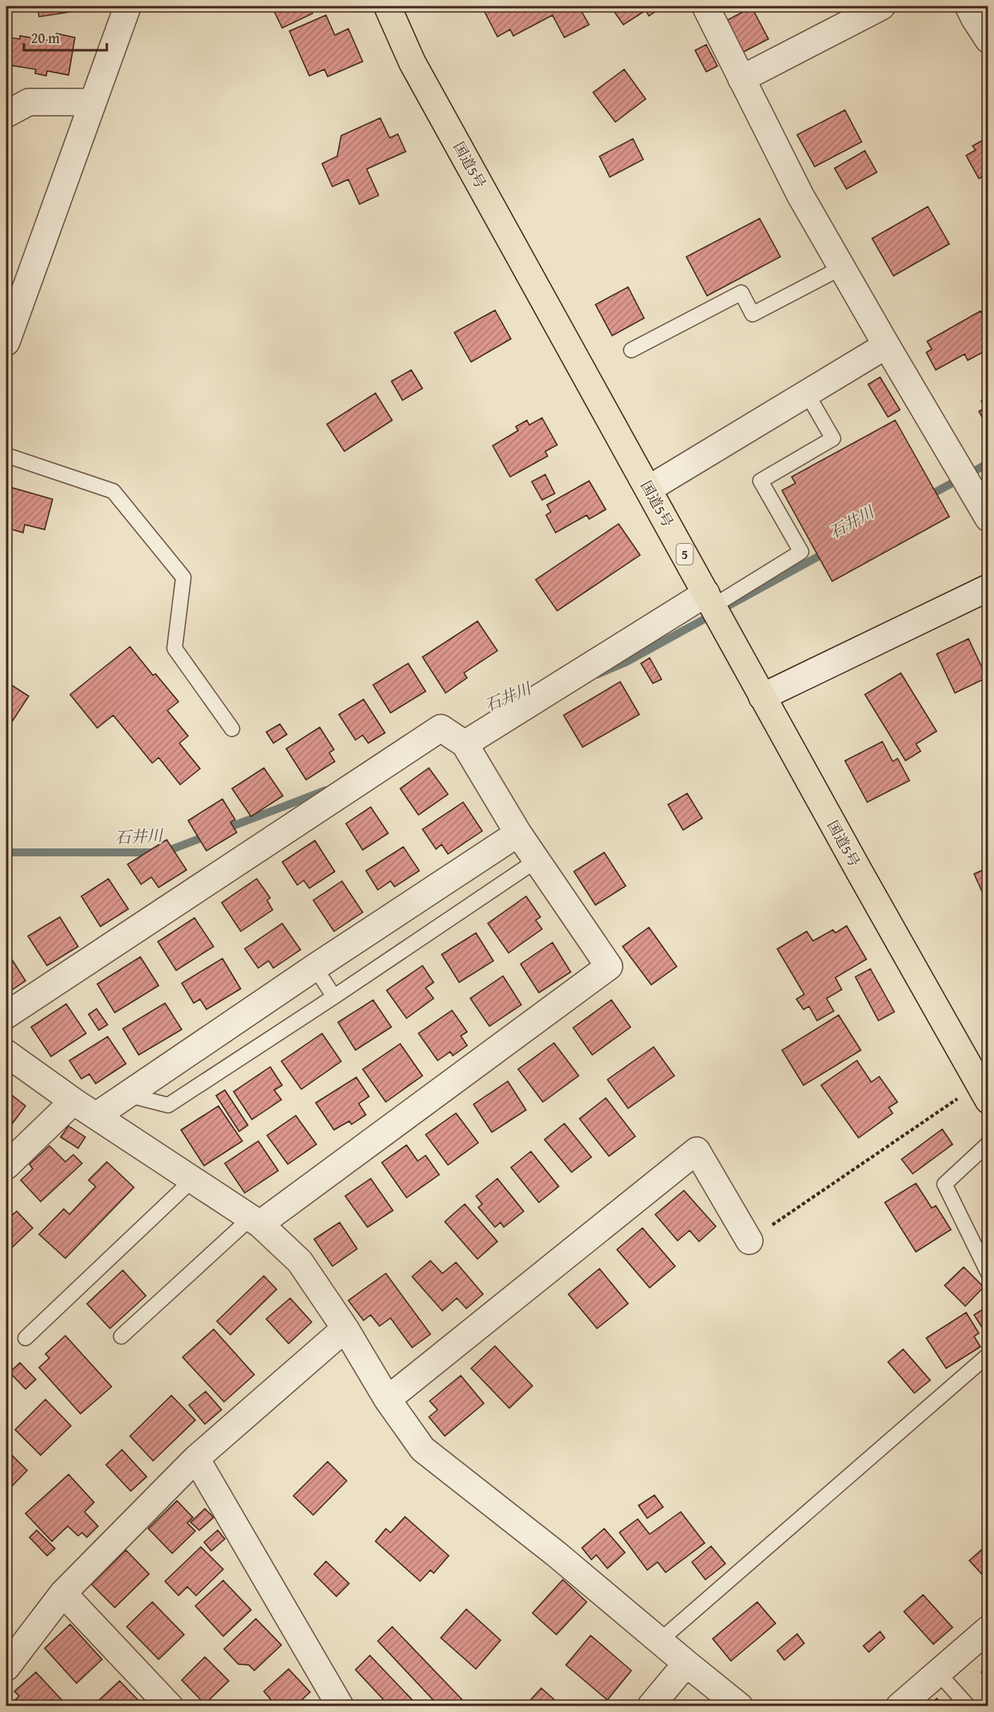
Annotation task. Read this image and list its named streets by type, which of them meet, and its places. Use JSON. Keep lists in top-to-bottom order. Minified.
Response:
{"streets":{"highway":["国道5号","5"]},"water":["石井川"],"scale_bar":"20 m"}
